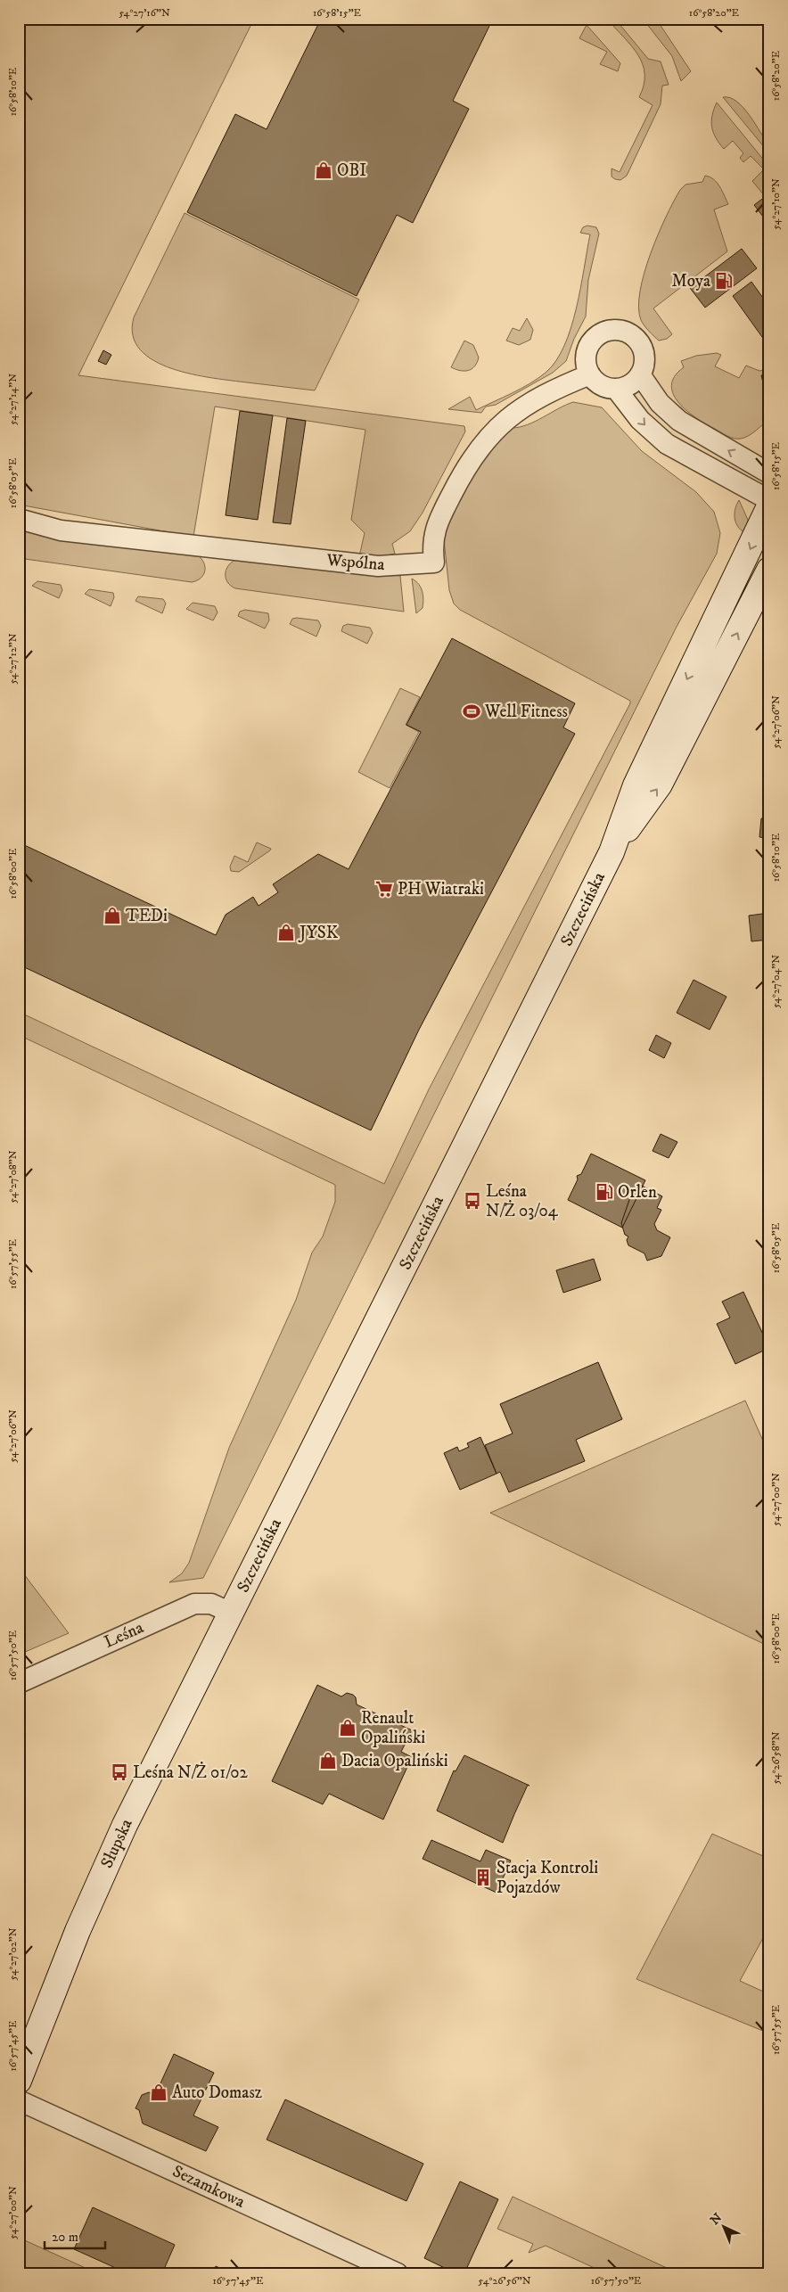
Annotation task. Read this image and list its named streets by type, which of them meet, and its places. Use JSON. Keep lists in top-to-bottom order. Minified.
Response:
{"streets":{"main road":["Szczecińska","Słupska"],"street":["Wspólna","Leśna","Sezamkowa"]},"crossings":[["Szczecińska","Leśna"],["Szczecińska","Słupska"],["Leśna","Słupska"]],"places":{"shop":["OBI","TEDi","JYSK","Renault Opaliński","Dacia Opaliński","Auto Domasz"],"fuel station":["Moya","Orlen"],"sports":["Well Fitness"],"supermarket":["PH Wiatraki"],"bus stop":["Leśna N/Ż 03/04","Leśna N/Ż 01/02"],"building":["Stacja Kontroli Pojazdów"]},"scale_bar":"20 m","north":"top left","coordinates":["54°27'16\"N","16°58'15\"E","16°58'20\"E","16°58'10\"E","54°27'10\"N","54°27'14\"N","16°58'05\"E","54°27'12\"N","54°27'06\"N","16°58'00\"E","54°27'04\"N","54°27'08\"N","16°57'55\"E","54°27'00\"N","16°57'50\"E","54°26'58\"N","54°27'02\"N","16°57'45\"E","54°26'56\"N"]}
